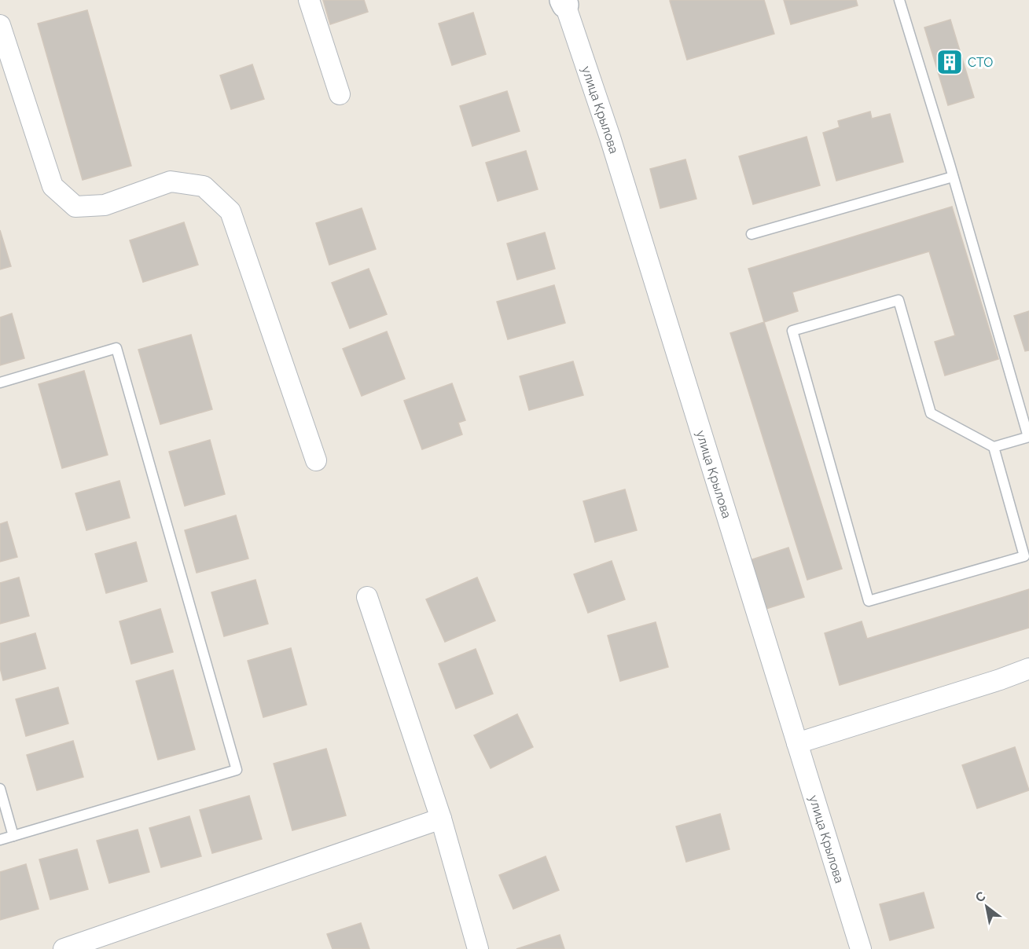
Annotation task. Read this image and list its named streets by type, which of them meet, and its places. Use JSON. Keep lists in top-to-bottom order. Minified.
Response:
{"streets":{"street":["улица Крылова"]},"places":{"building":["СТО"]},"north":"top left"}
